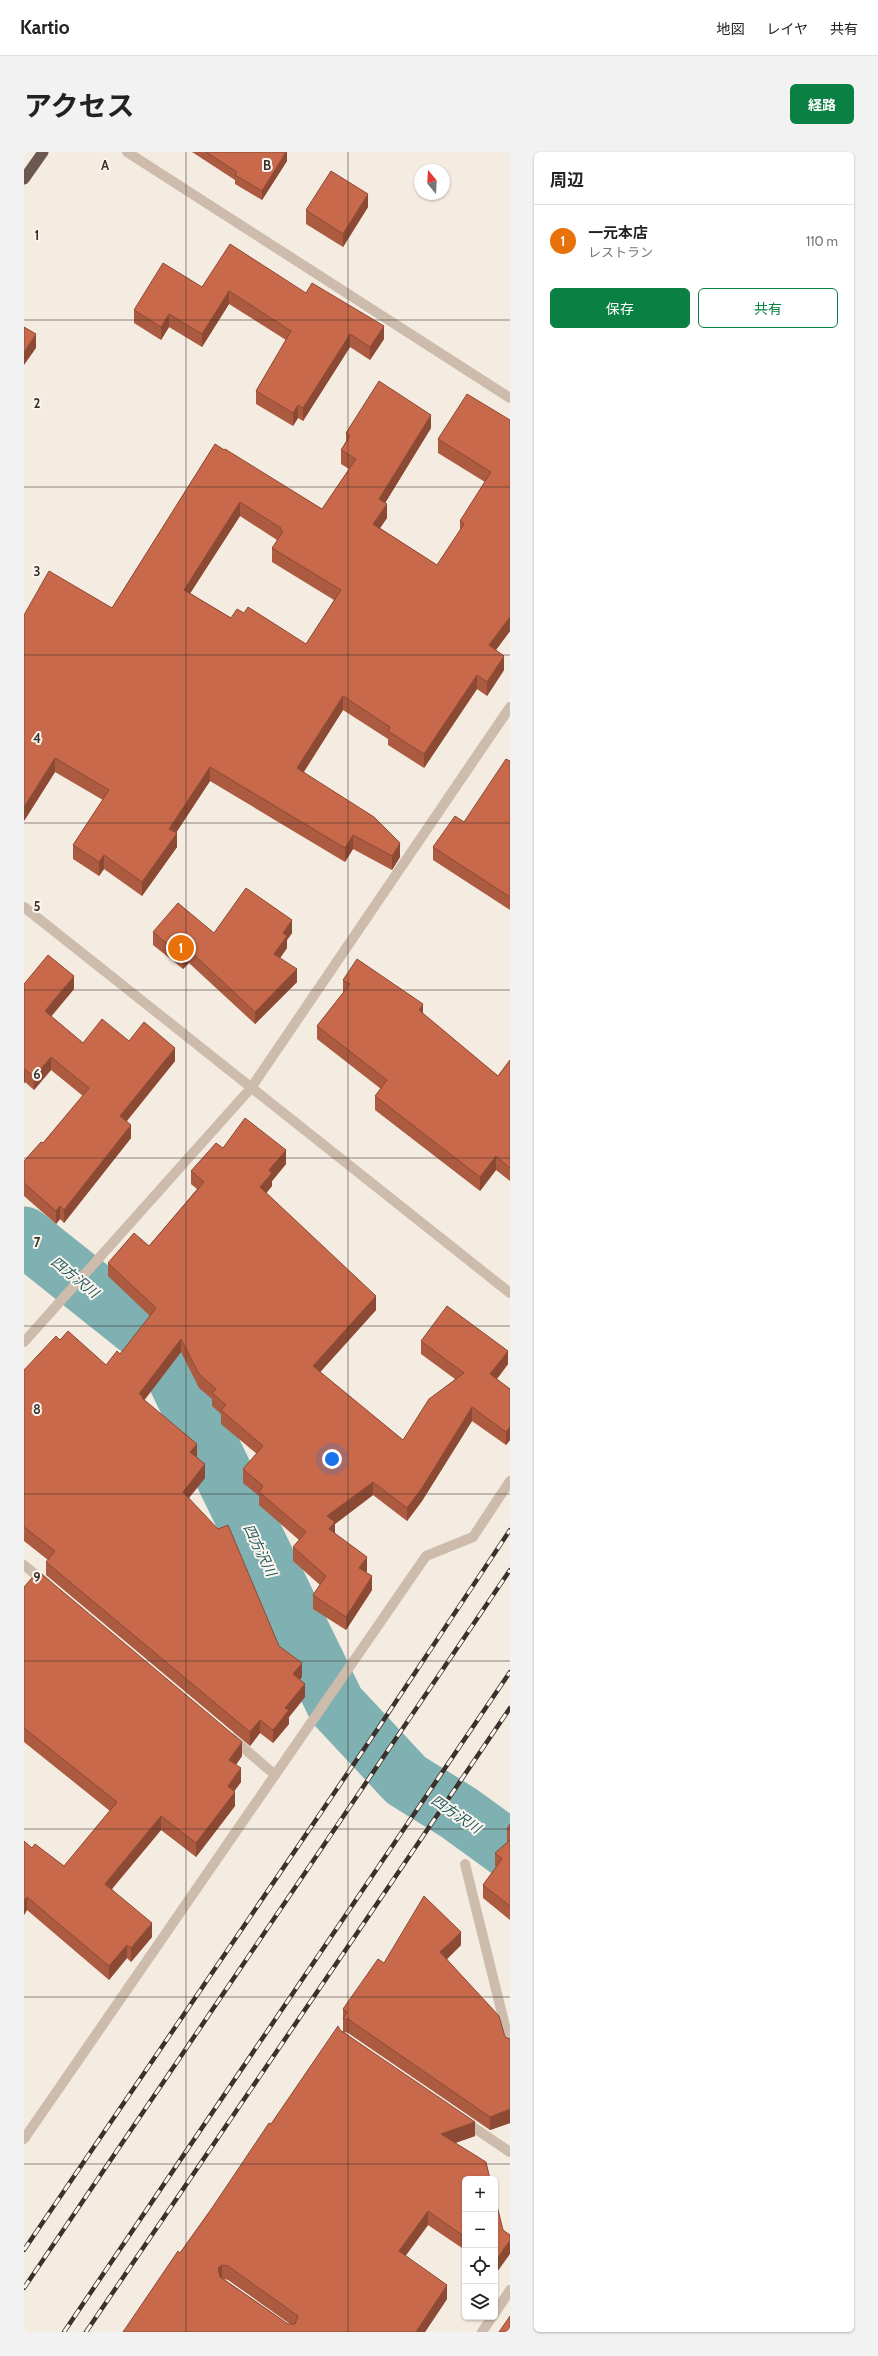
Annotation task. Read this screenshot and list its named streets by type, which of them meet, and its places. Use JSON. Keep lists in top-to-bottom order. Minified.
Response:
{"water":["四方沢川"],"north":"top","page":{"header":"Kartio","nav":["地図","レイヤ","共有"],"title":"アクセス","buttons":["経路",["保存","共有"]],"heading":"周辺","list":[{"mark":"1","name":"一元本店","note":"レストラン","value":"110 m"}],"pins":"1","map_buttons":["+","−"]},"grid":{"columns":["A","B"],"rows":["1","2","3","4","5","6","7","8","9"]}}
